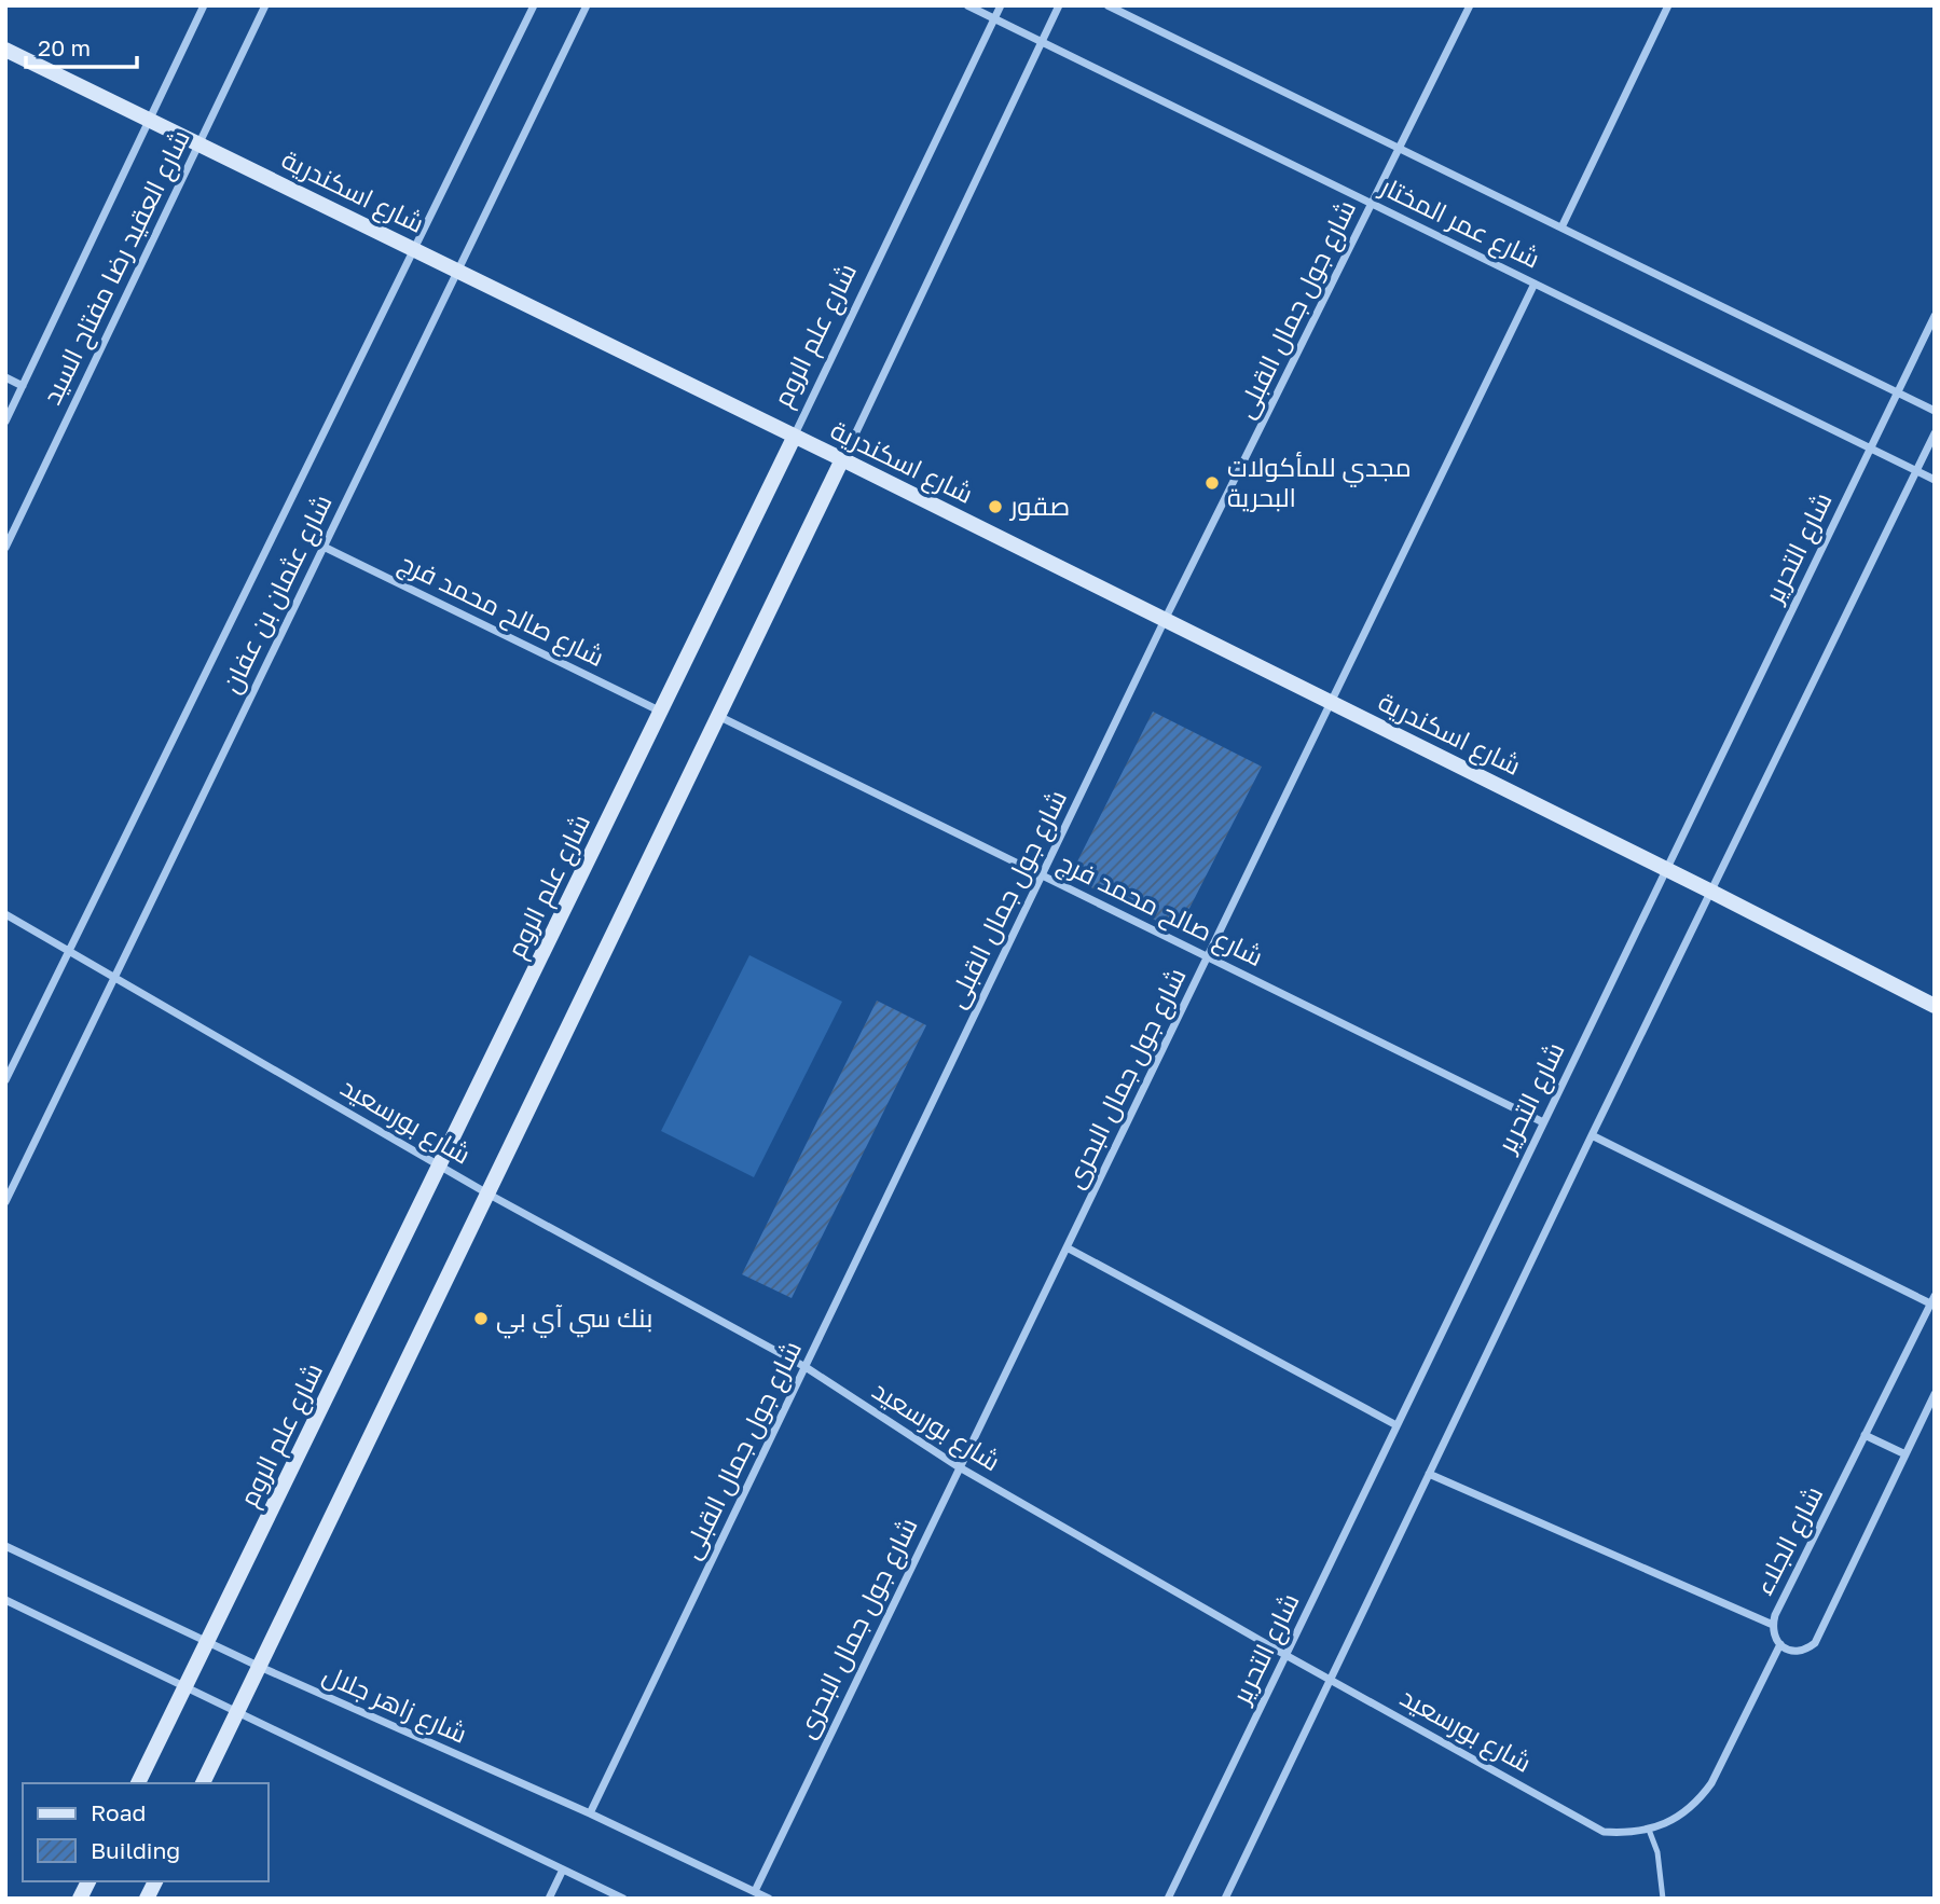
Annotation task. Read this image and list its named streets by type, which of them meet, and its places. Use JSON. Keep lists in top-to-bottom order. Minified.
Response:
{"streets":{"street":["شارع اسكندرية","شارع عمر المختار","شارع العقيد رضا مفتاح السيد","شارع جول جمال القبلى","شارع علم الروم","شارع التحرير","شارع عثمان بن عفان","شارع صالح محمد فرج","شارع جول جمال البحرى","شارع بورسعيد","شارع الجلاء","شارع زاهر جلال"]},"crossings":[["شارع اسكندرية","شارع العقيد رضا مفتاح السيد"],["شارع اسكندرية","شارع جول جمال القبلى"],["شارع اسكندرية","شارع علم الروم"],["شارع اسكندرية","شارع التحرير"],["شارع اسكندرية","شارع عثمان بن عفان"],["شارع اسكندرية","شارع جول جمال البحرى"],["شارع عمر المختار","شارع جول جمال القبلى"],["شارع عمر المختار","شارع علم الروم"],["شارع عمر المختار","شارع التحرير"],["شارع عمر المختار","شارع جول جمال البحرى"],["شارع جول جمال القبلى","شارع صالح محمد فرج"],["شارع جول جمال القبلى","شارع بورسعيد"],["شارع جول جمال القبلى","شارع زاهر جلال"],["شارع علم الروم","شارع صالح محمد فرج"],["شارع علم الروم","شارع بورسعيد"],["شارع علم الروم","شارع زاهر جلال"],["شارع التحرير","شارع صالح محمد فرج"],["شارع التحرير","شارع بورسعيد"],["شارع عثمان بن عفان","شارع صالح محمد فرج"],["شارع عثمان بن عفان","شارع بورسعيد"],["شارع صالح محمد فرج","شارع جول جمال البحرى"],["شارع جول جمال البحرى","شارع بورسعيد"],["شارع جول جمال البحرى","شارع زاهر جلال"],["شارع بورسعيد","شارع الجلاء"]],"places":["مجدي للمأكولات البحرية","صقور","بنك سي آي بي"],"legend":["Road","Building"],"scale_bar":"20 m"}
